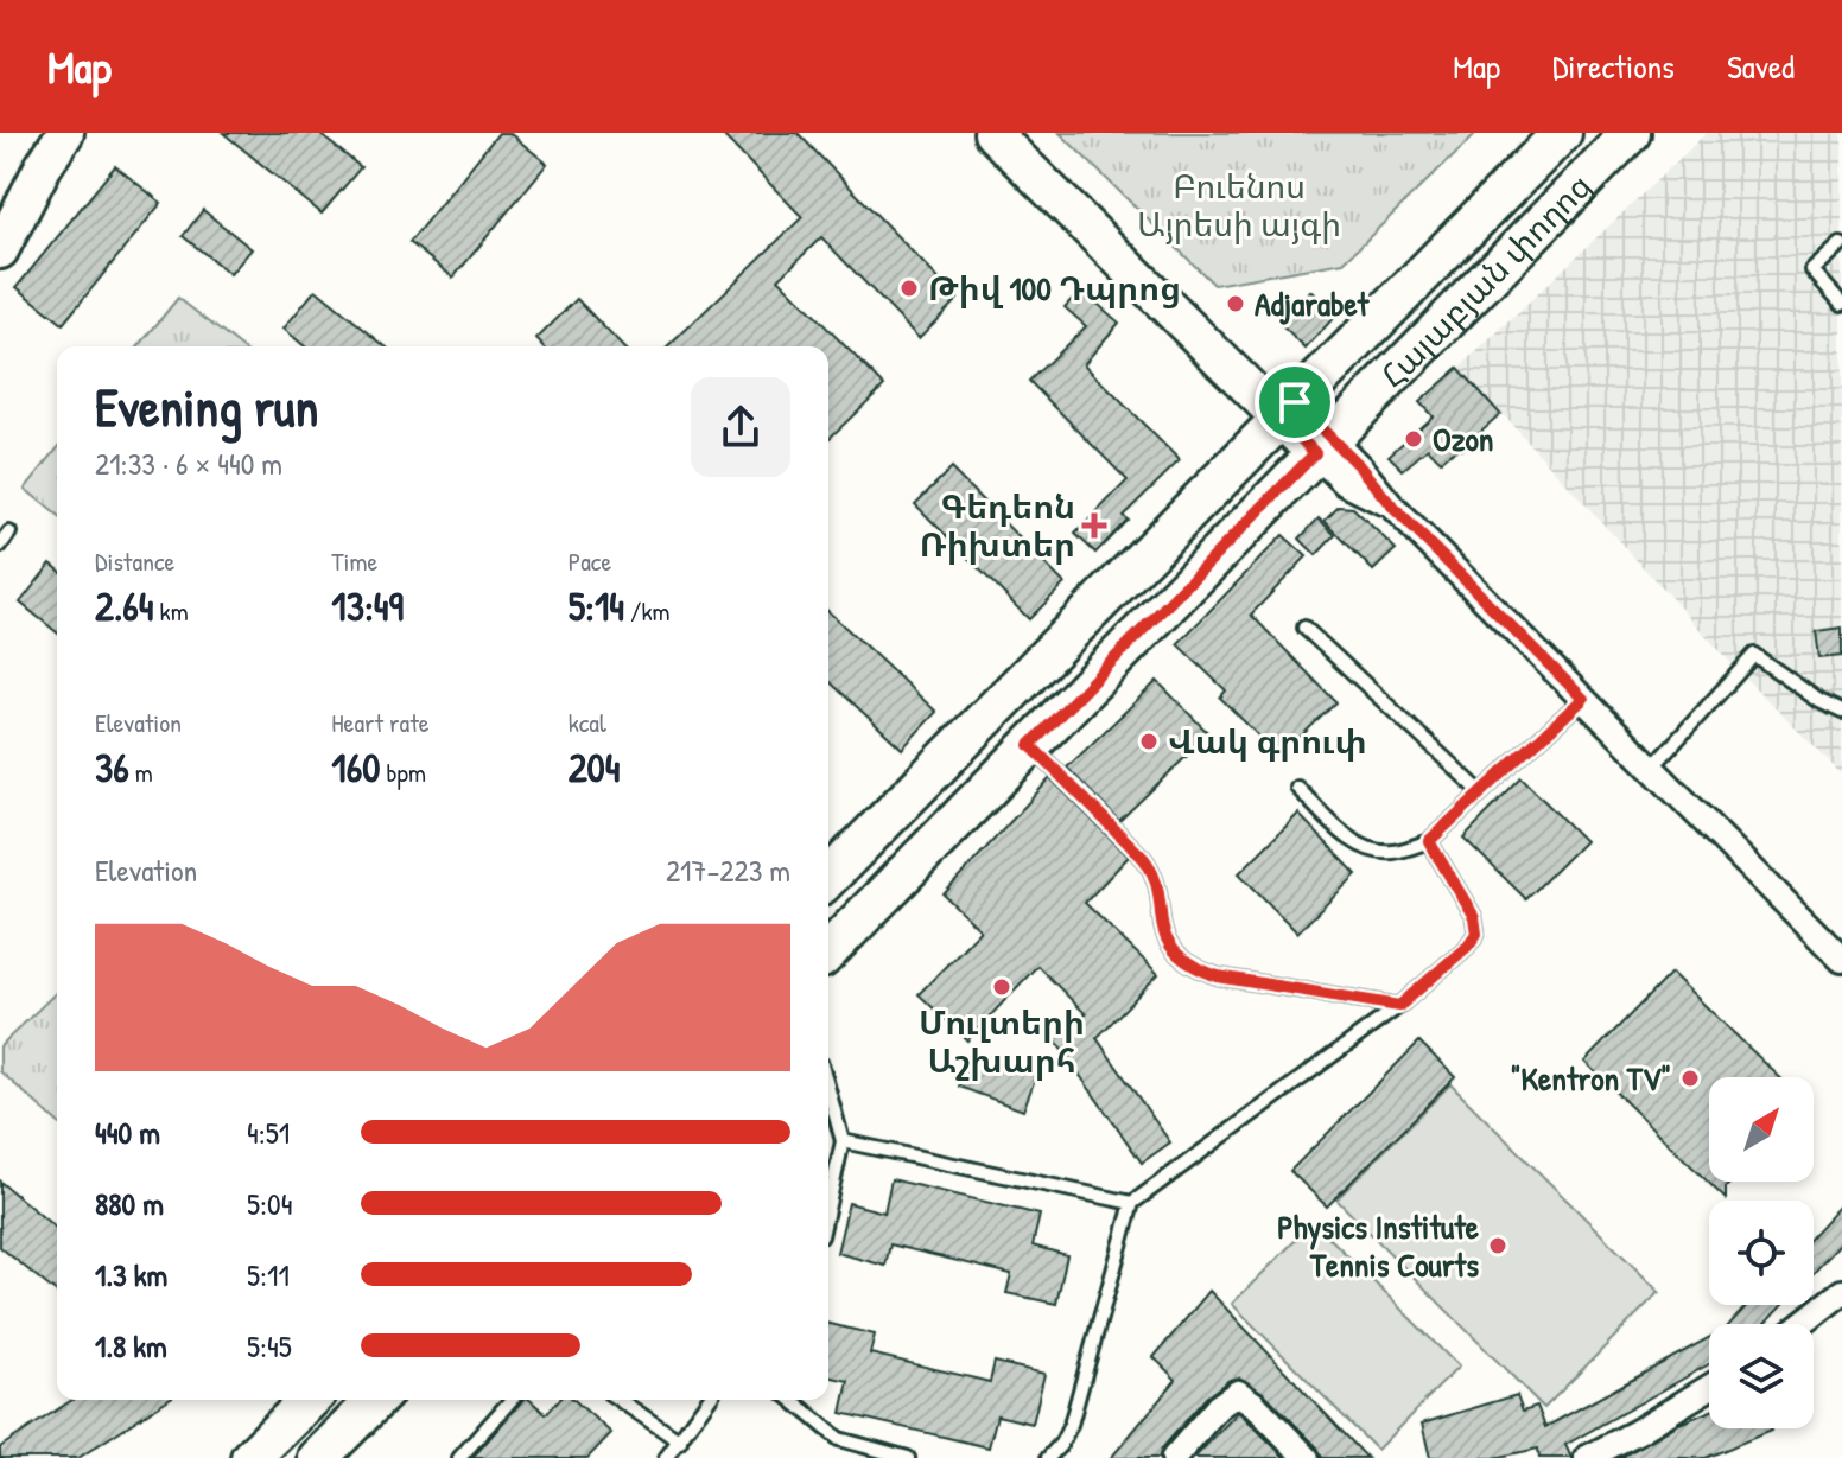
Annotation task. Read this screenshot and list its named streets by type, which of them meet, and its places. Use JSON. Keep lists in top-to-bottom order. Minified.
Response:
{"streets":{"main road":["Հալաբյան փողոց"]},"parks":["Բուենոս Այրեսի այգի"],"places":{"other":["Թիվ 100 Դպրոց","Adjarabet","Ozon","Վակ գրուփ","Մուլտերի Աշխարհ","\"Kentron TV\"","Physics Institute Tennis Courts"],"health":["Գեդեոն Ռիխտեր"]},"north":"top right","page":{"header":"Map","nav":["Map","Directions","Saved"],"heading":["Evening run","21:33 · 6 × 440 m"],"stats":[["Distance","2.64 km"],["Time","13:49"],["Pace","5:14 /km"],["Elevation","36 m"],["Heart rate","160 bpm"],["kcal","204"]],"chart":["Elevation","217–223 m"],"list":[{"name":"440 m","note":"4:51"},{"name":"880 m","note":"5:04"},{"name":"1.3 km","note":"5:11"},{"name":"1.8 km","note":"5:45"}]}}
